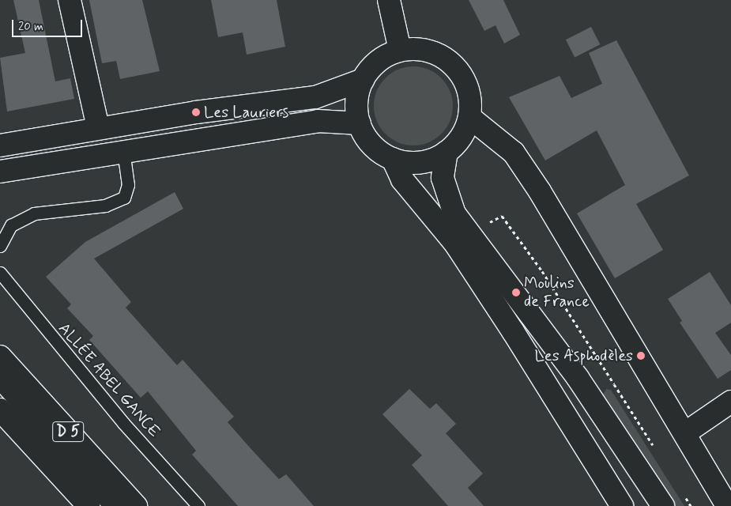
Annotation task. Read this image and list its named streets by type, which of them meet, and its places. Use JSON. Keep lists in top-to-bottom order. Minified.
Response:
{"streets":{"main road":["D 5"],"lane":["ALLÉE ABEL GANCE"]},"places":["Les Lauriers","Moulins de France","Les Asphodèles"],"scale_bar":"20 m"}
